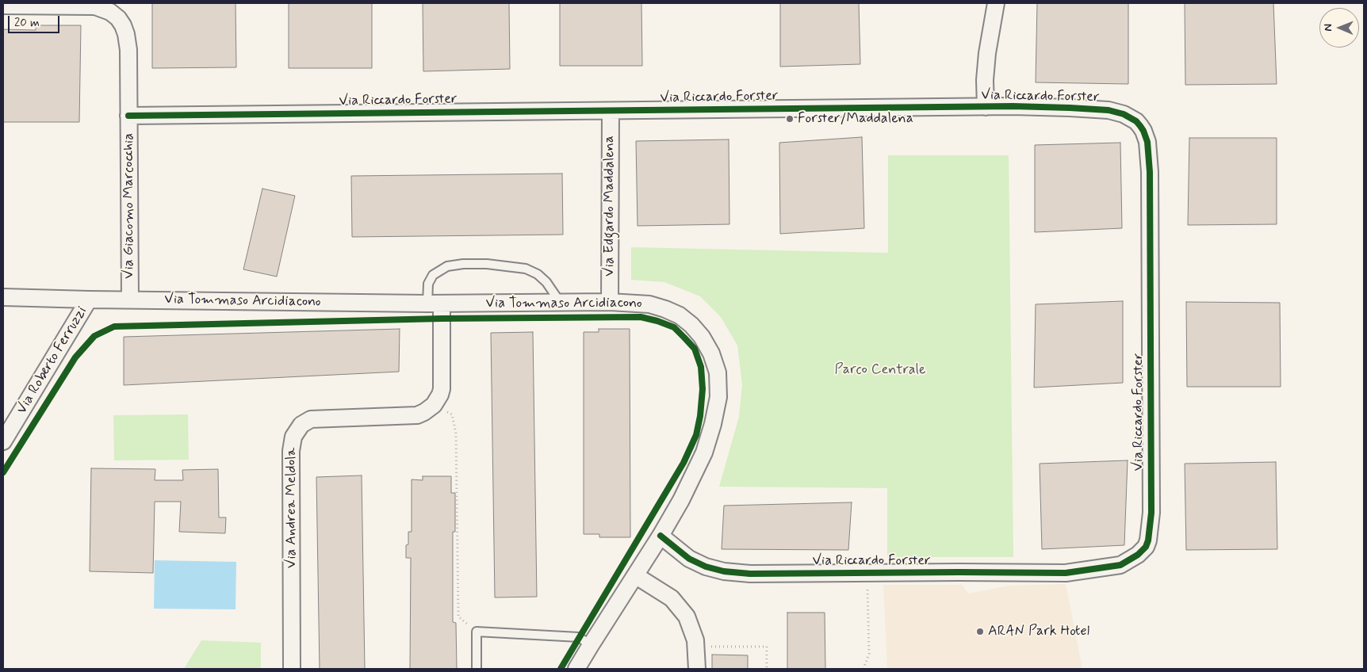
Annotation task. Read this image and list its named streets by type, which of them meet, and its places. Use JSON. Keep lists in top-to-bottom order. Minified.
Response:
{"streets":{"street":["Via Riccardo Forster","Via Giacomo Marcocchia","Via Edgardo Maddalena","Via Tommaso Arcidiacono","Via Roberto Ferruzzi","Via Andrea Meldola"]},"crossings":[["Via Riccardo Forster","Via Giacomo Marcocchia"],["Via Riccardo Forster","Via Edgardo Maddalena"],["Via Riccardo Forster","Via Tommaso Arcidiacono"],["Via Giacomo Marcocchia","Via Tommaso Arcidiacono"],["Via Edgardo Maddalena","Via Tommaso Arcidiacono"],["Via Tommaso Arcidiacono","Via Roberto Ferruzzi"]],"parks":["Parco Centrale"],"places":["Forster/Maddalena","ARAN Park Hotel"],"scale_bar":"20 m","north":"left"}
